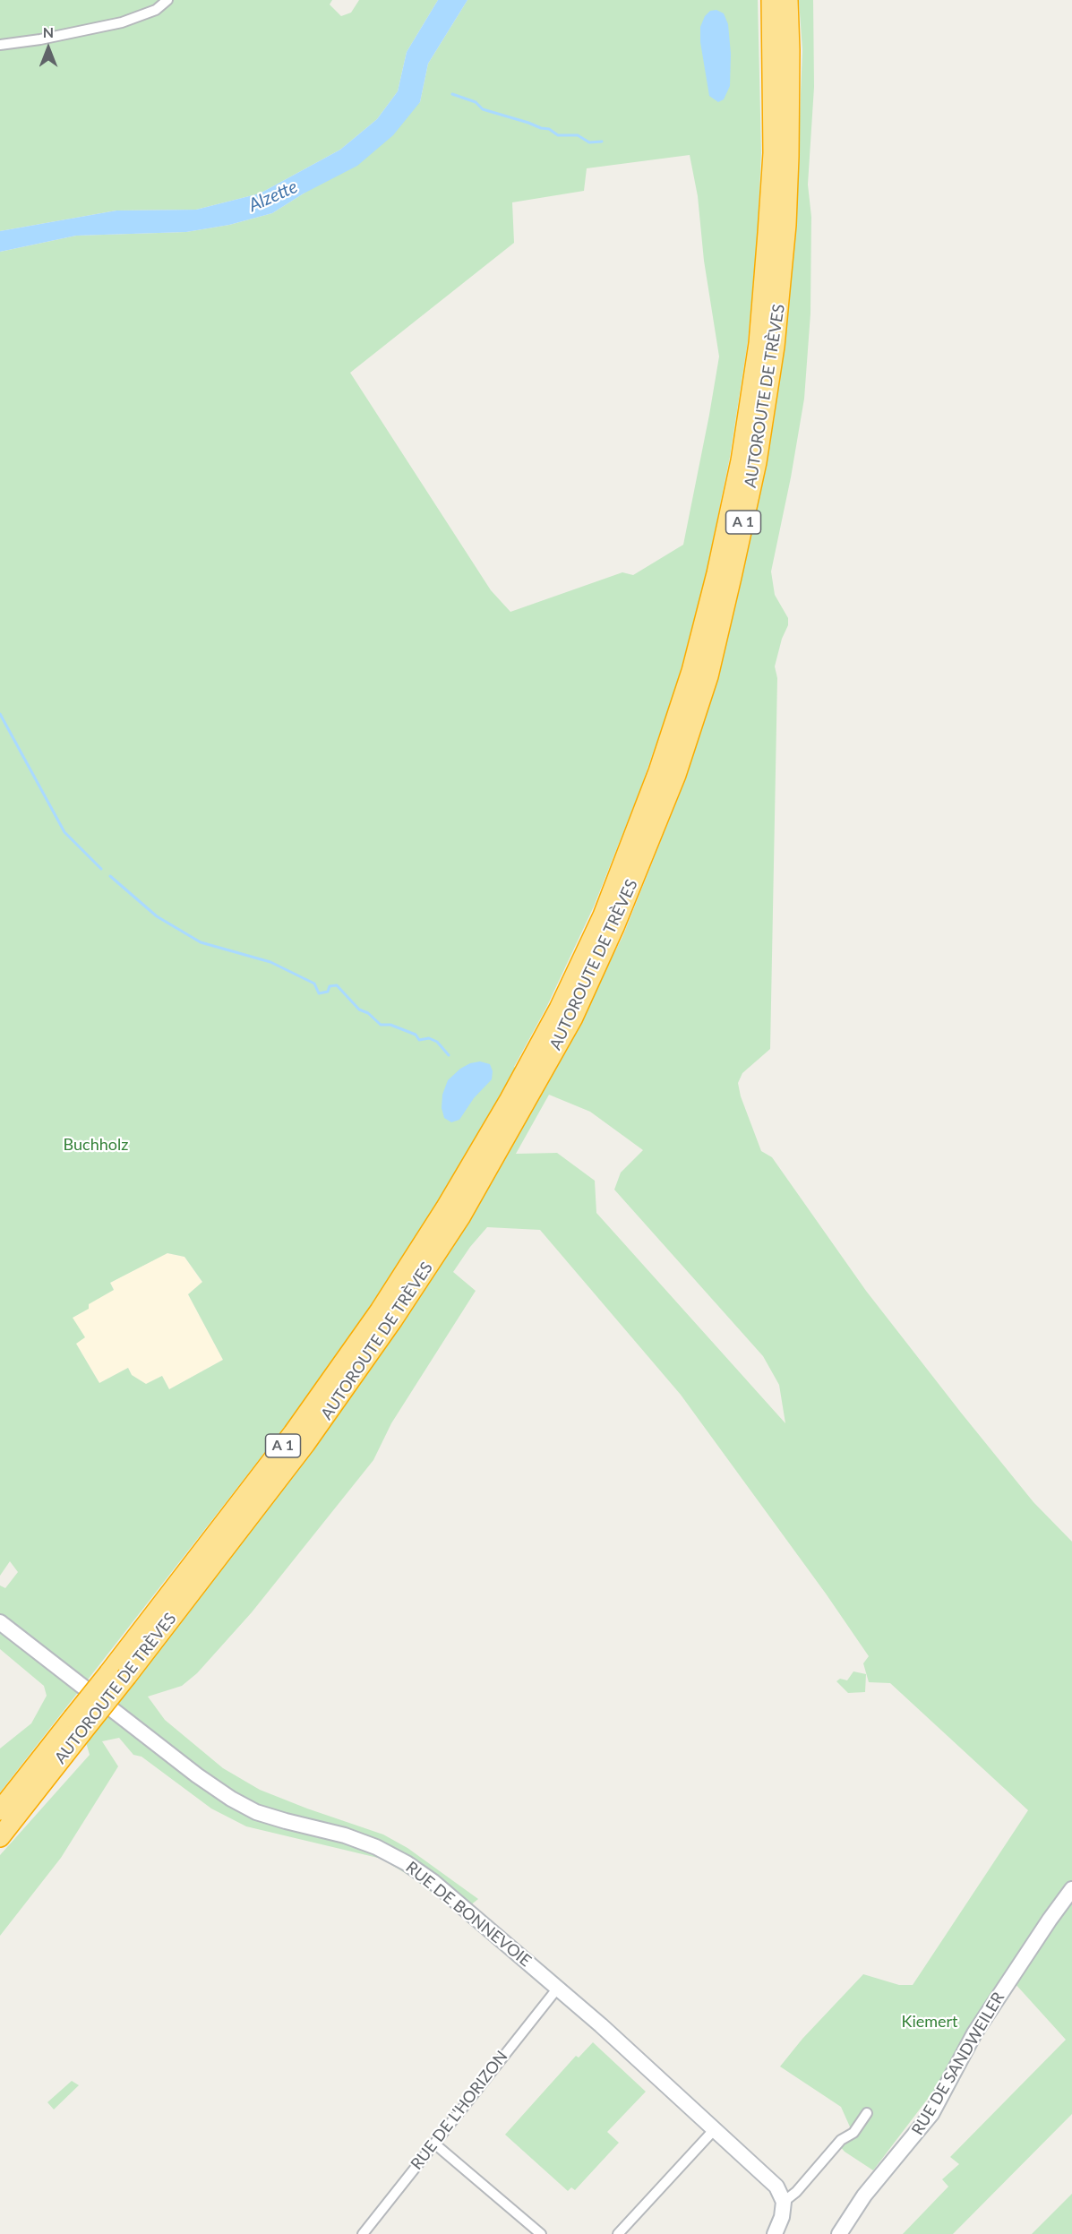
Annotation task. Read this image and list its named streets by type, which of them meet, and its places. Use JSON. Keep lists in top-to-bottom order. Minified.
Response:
{"streets":{"highway":["AUTOROUTE DE TRÈVES","A 1"],"main road":["RUE DE BONNEVOIE","RUE DE SANDWEILER"],"street":["RUE DE L'HORIZON"]},"crossings":[["RUE DE BONNEVOIE","RUE DE L'HORIZON"]],"water":["Alzette"],"parks":["Buchholz","Kiemert"],"north":"top"}
